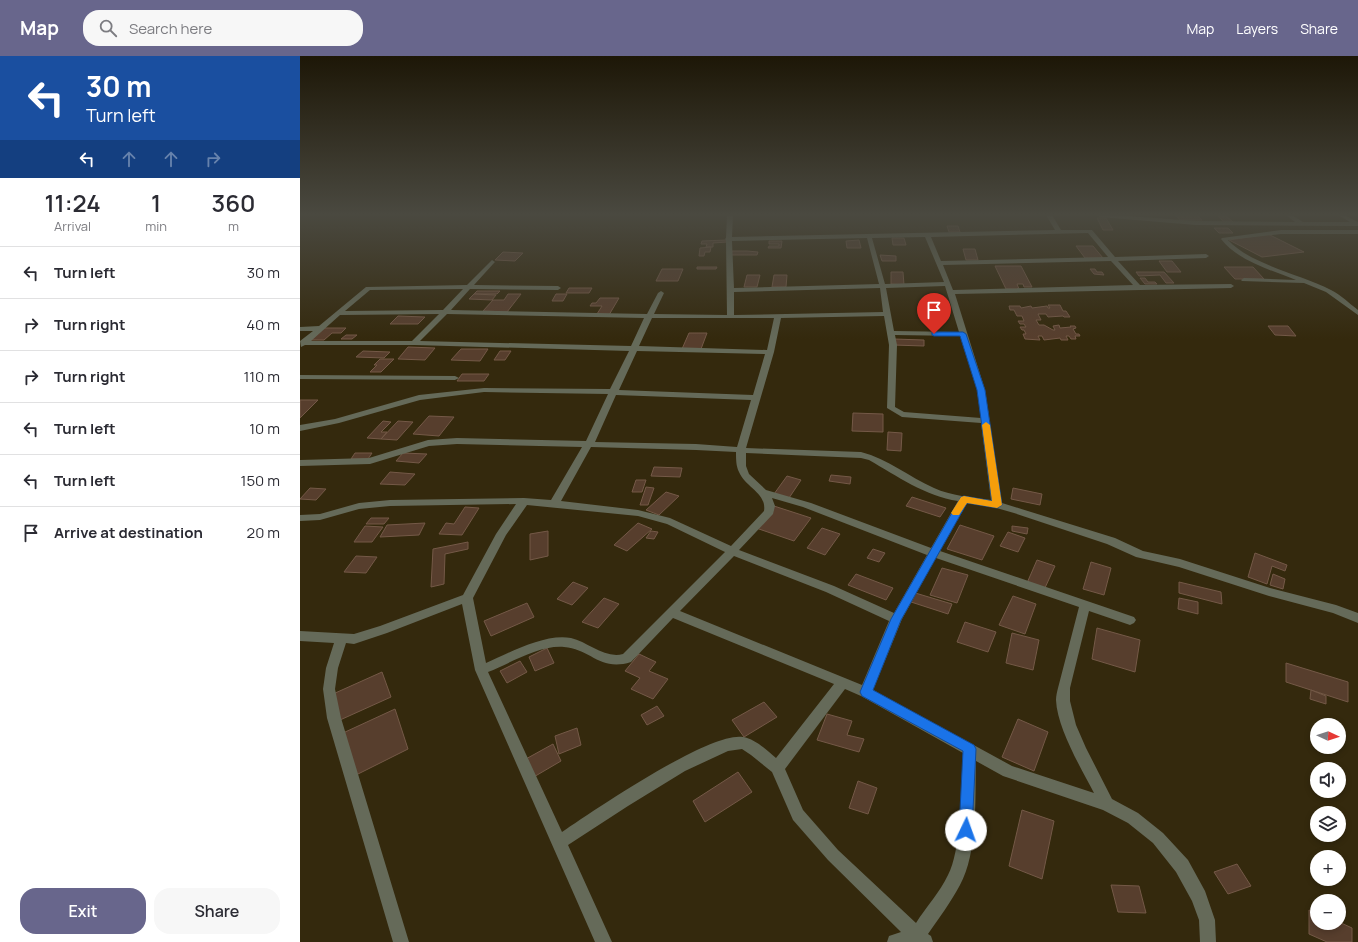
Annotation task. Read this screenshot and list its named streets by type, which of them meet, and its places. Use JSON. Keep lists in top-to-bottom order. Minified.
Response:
{"north":"right","page":{"header":"Map","search":"Search here","nav":["Map","Layers","Share"],"turn":["30 m","Turn left"],"eta":["11:24","Arrival","1","min","360","m"],"list":[{"name":"Turn left","value":"30 m"},{"name":"Turn right","value":"40 m"},{"name":"Turn right","value":"110 m"},{"name":"Turn left","value":"10 m"},{"name":"Turn left","value":"150 m"},{"name":"Arrive at destination","value":"20 m"}],"map_buttons":["+","−"],"buttons":["Exit","Share"]}}
